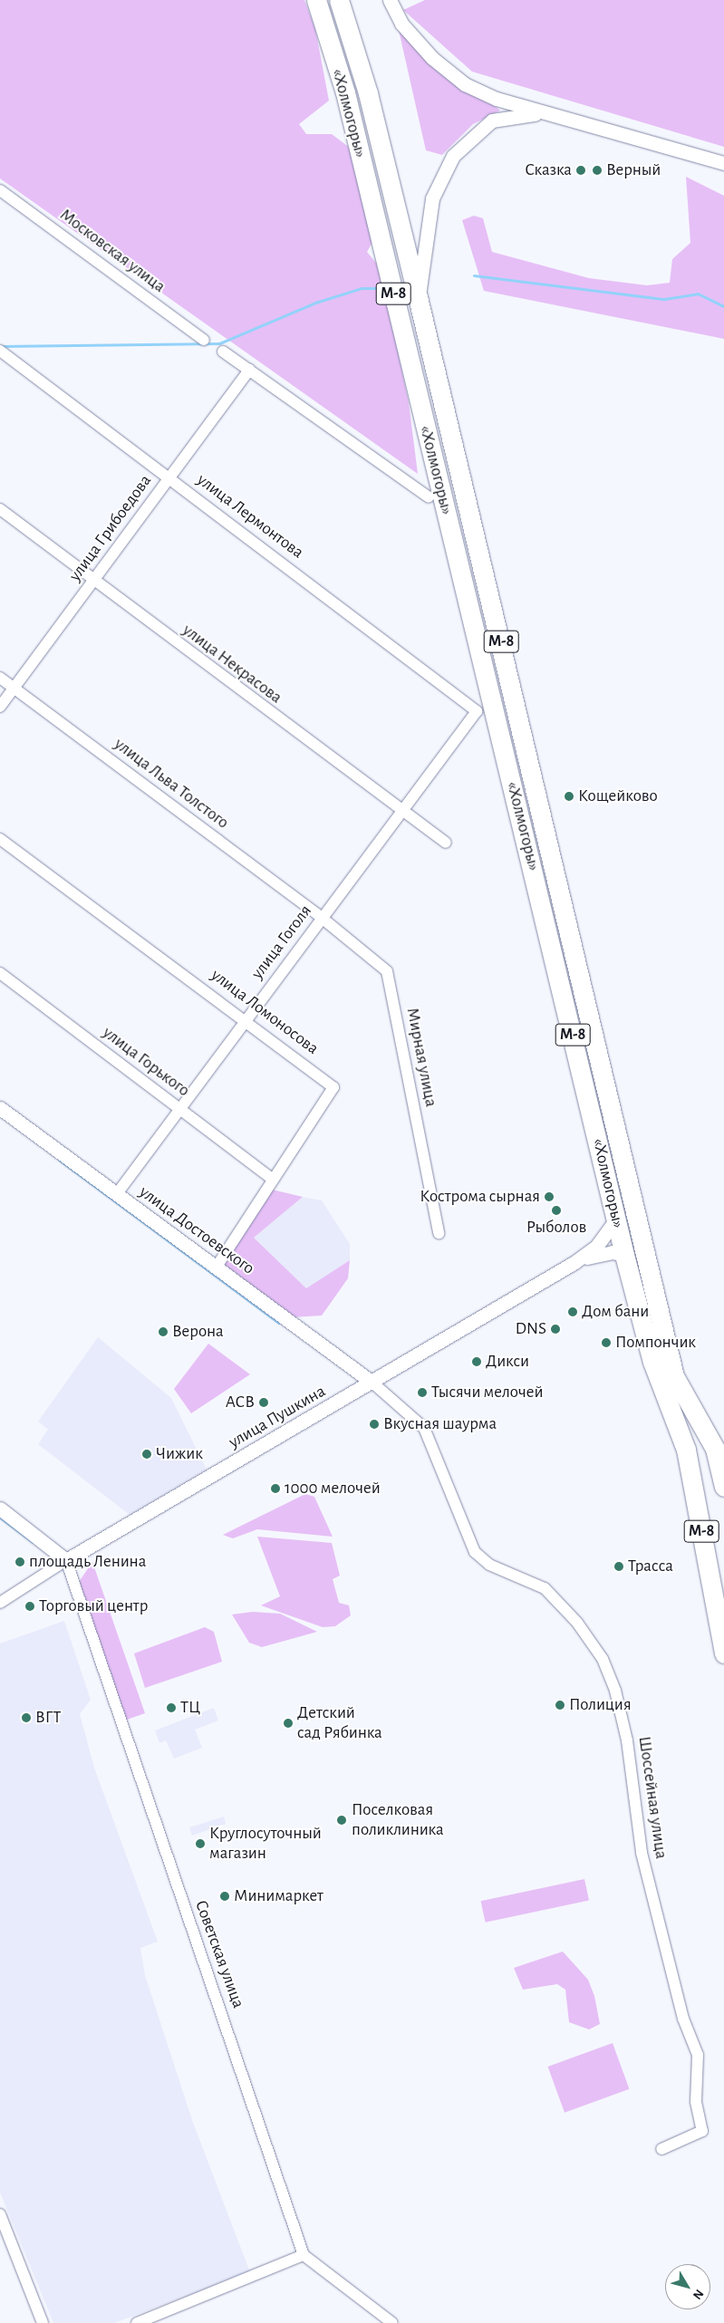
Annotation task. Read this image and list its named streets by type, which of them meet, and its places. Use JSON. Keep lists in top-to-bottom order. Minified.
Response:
{"streets":{"highway":["«Холмогоры»","М-8"],"street":["Московская улица","улица Лермонтова","улица Грибоедова","улица Некрасова","улица Льва Толстого","улица Гоголя","улица Ломоносова","Мирная улица","улица Горького","улица Достоевского","улица Пушкина","Шоссейная улица","Советская улица"]},"crossings":[["улица Лермонтова","улица Грибоедова"],["улица Лермонтова","улица Гоголя"],["улица Грибоедова","улица Некрасова"],["улица Грибоедова","улица Льва Толстого"],["улица Некрасова","улица Гоголя"],["улица Льва Толстого","улица Гоголя"],["улица Льва Толстого","Мирная улица"],["улица Гоголя","улица Ломоносова"],["улица Гоголя","Мирная улица"],["улица Гоголя","улица Горького"],["улица Гоголя","улица Достоевского"],["улица Ломоносова","улица Горького"],["улица Ломоносова","улица Достоевского"],["улица Достоевского","улица Пушкина"],["улица Достоевского","Шоссейная улица"],["улица Пушкина","Шоссейная улица"],["улица Пушкина","Советская улица"]],"places":["Сказка","Верный","Кощейково","Кострома сырная","Рыболов","Дом бани","DNS","Верона","Помпончик","Дикси","Тысячи мелочей","АСВ","Вкусная шаурма","Чижик","1000 мелочей","площадь Ленина","Трасса","Торговый центр","Полиция","ТЦ","ВГТ","Детский сад Рябинка","Поселковая поликлиника","Круглосуточный магазин","Минимаркет"],"north":"bottom right"}
